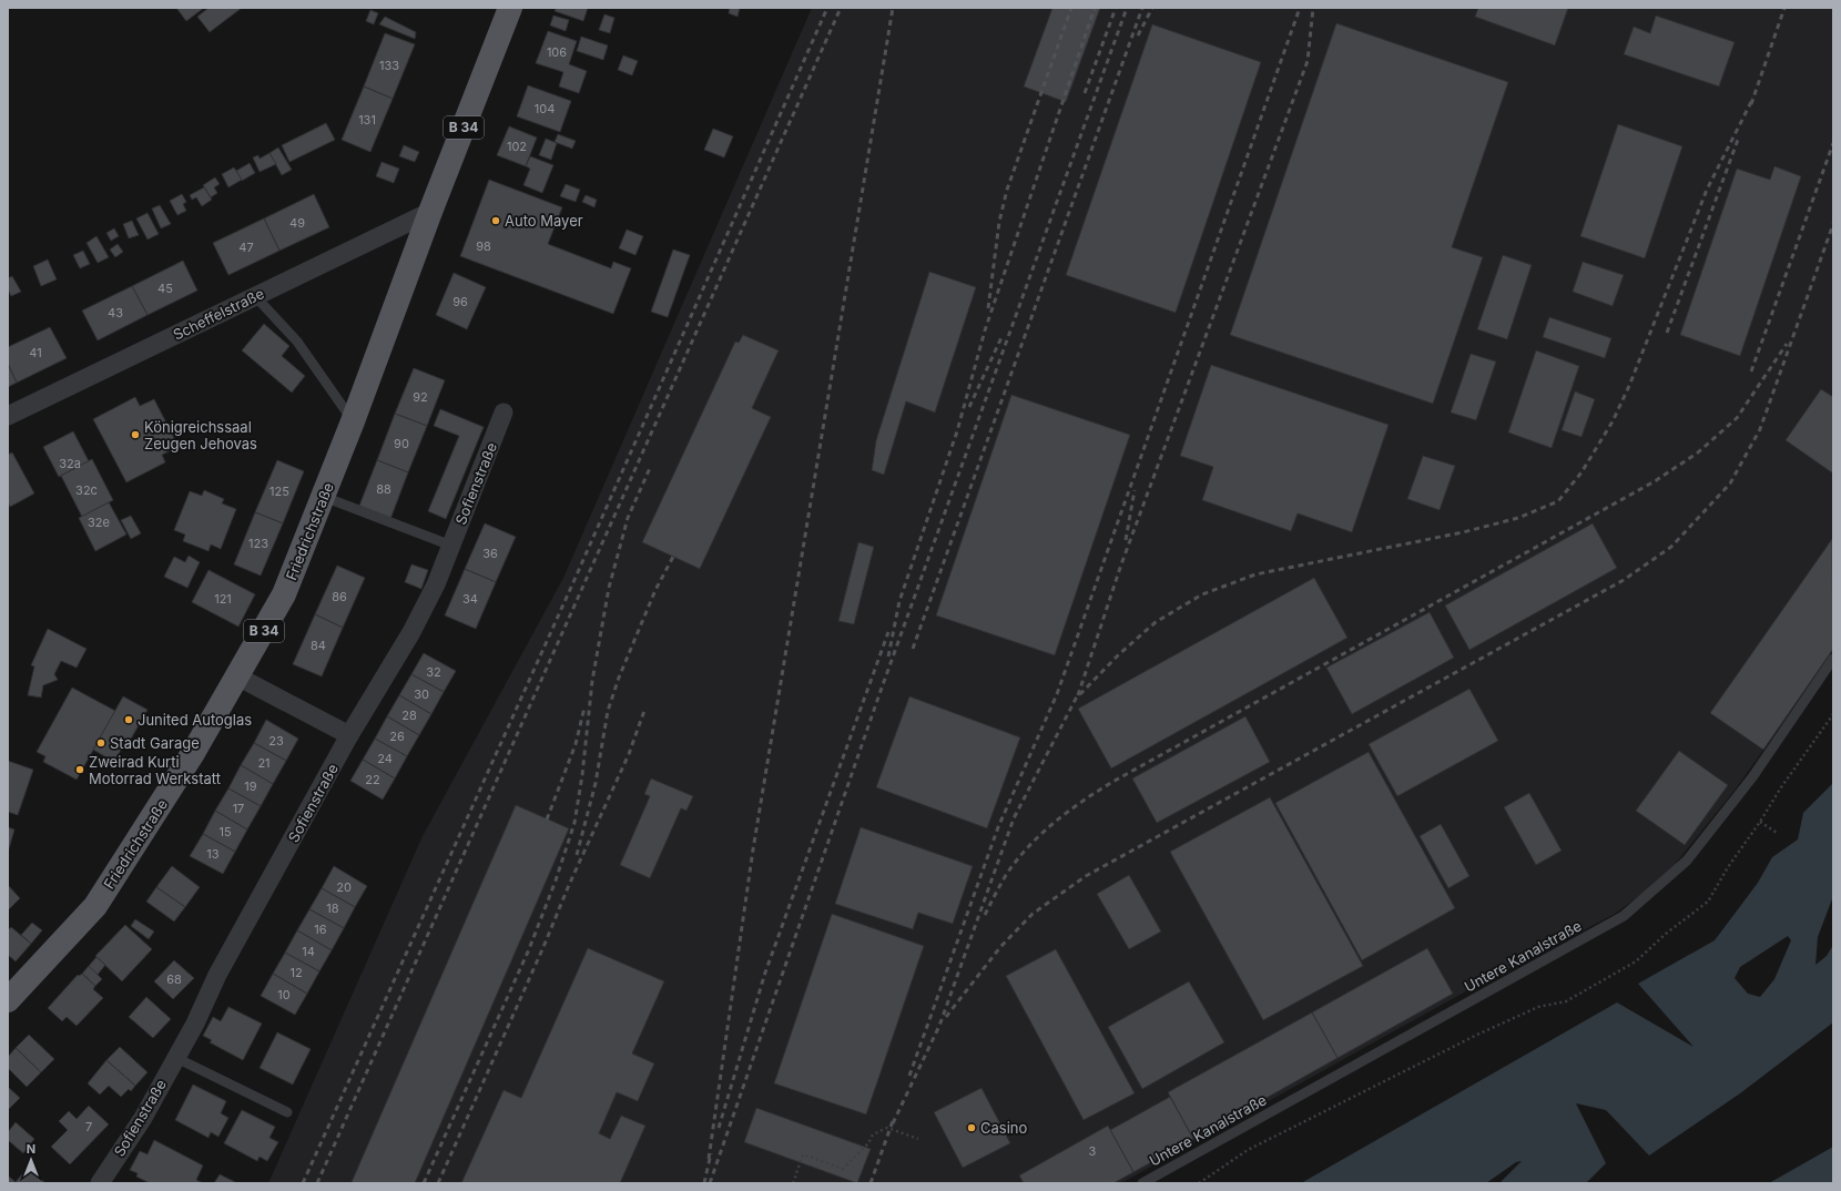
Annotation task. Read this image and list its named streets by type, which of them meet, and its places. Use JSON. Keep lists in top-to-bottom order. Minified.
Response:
{"streets":{"main road":["B 34","Friedrichstraße"],"street":["Scheffelstraße","Sofienstraße"],"lane":["Untere Kanalstraße"]},"crossings":[["Scheffelstraße","Friedrichstraße"]],"places":["Auto Mayer","Königreichssaal Zeugen Jehovas","Junited Autoglas","Stadt Garage","Zweirad Kurti Motorrad Werkstatt","Casino"],"house_numbers":["106","133","104","131","102","49","98","47","45","96","43","41","92","90","32a","88","32c","125","32e","123","36","86","121","34","84","32","30","28","26","23","24","21","22","19","17","15","13","20","18","16","14","12","68","10","7","3"],"north":"top"}
